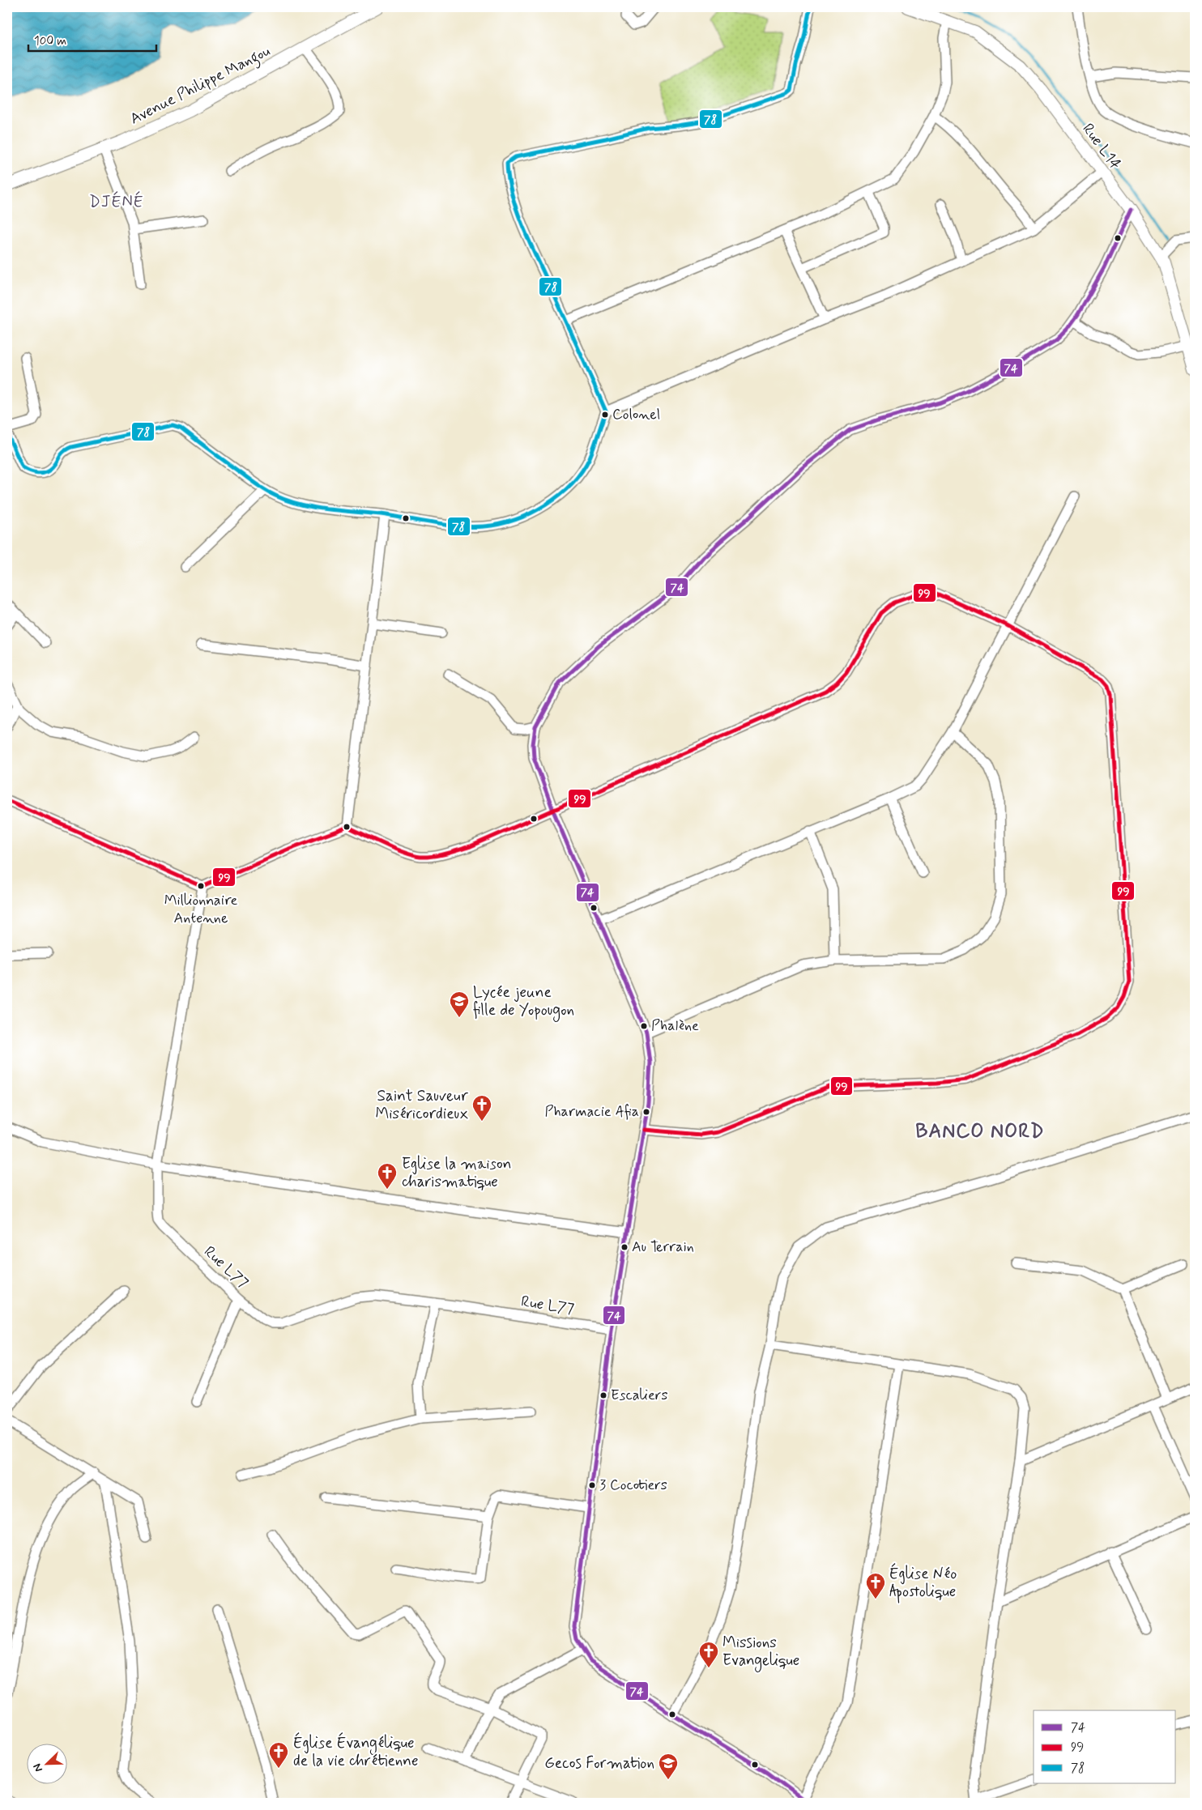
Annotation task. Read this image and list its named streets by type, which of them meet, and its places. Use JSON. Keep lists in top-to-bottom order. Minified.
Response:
{"streets":{"street":["Avenue Philippe Mangou","Rue L14","Rue L77"]},"districts":["DJÉNÉ","BANCO NORD"],"places":{"other":["Colonel","Millionnaire Antenne","Phalène","Pharmacie Afia","Au Terrain","Escaliers","3 Cocotiers"],"school or university":["Lycée jeune fille de Yopougon","Gecos Formation"],"church":["Saint Sauveur Miséricordieux","Eglise la maison charismatique","Église Néo Apostolique","Missions Evangelique","Église Évangélique de la vie chrétienne"]},"lines":["transit line 78","transit line 74","transit line 99"],"legend":["74","99","78"],"scale_bar":"100 m","north":"bottom left"}
